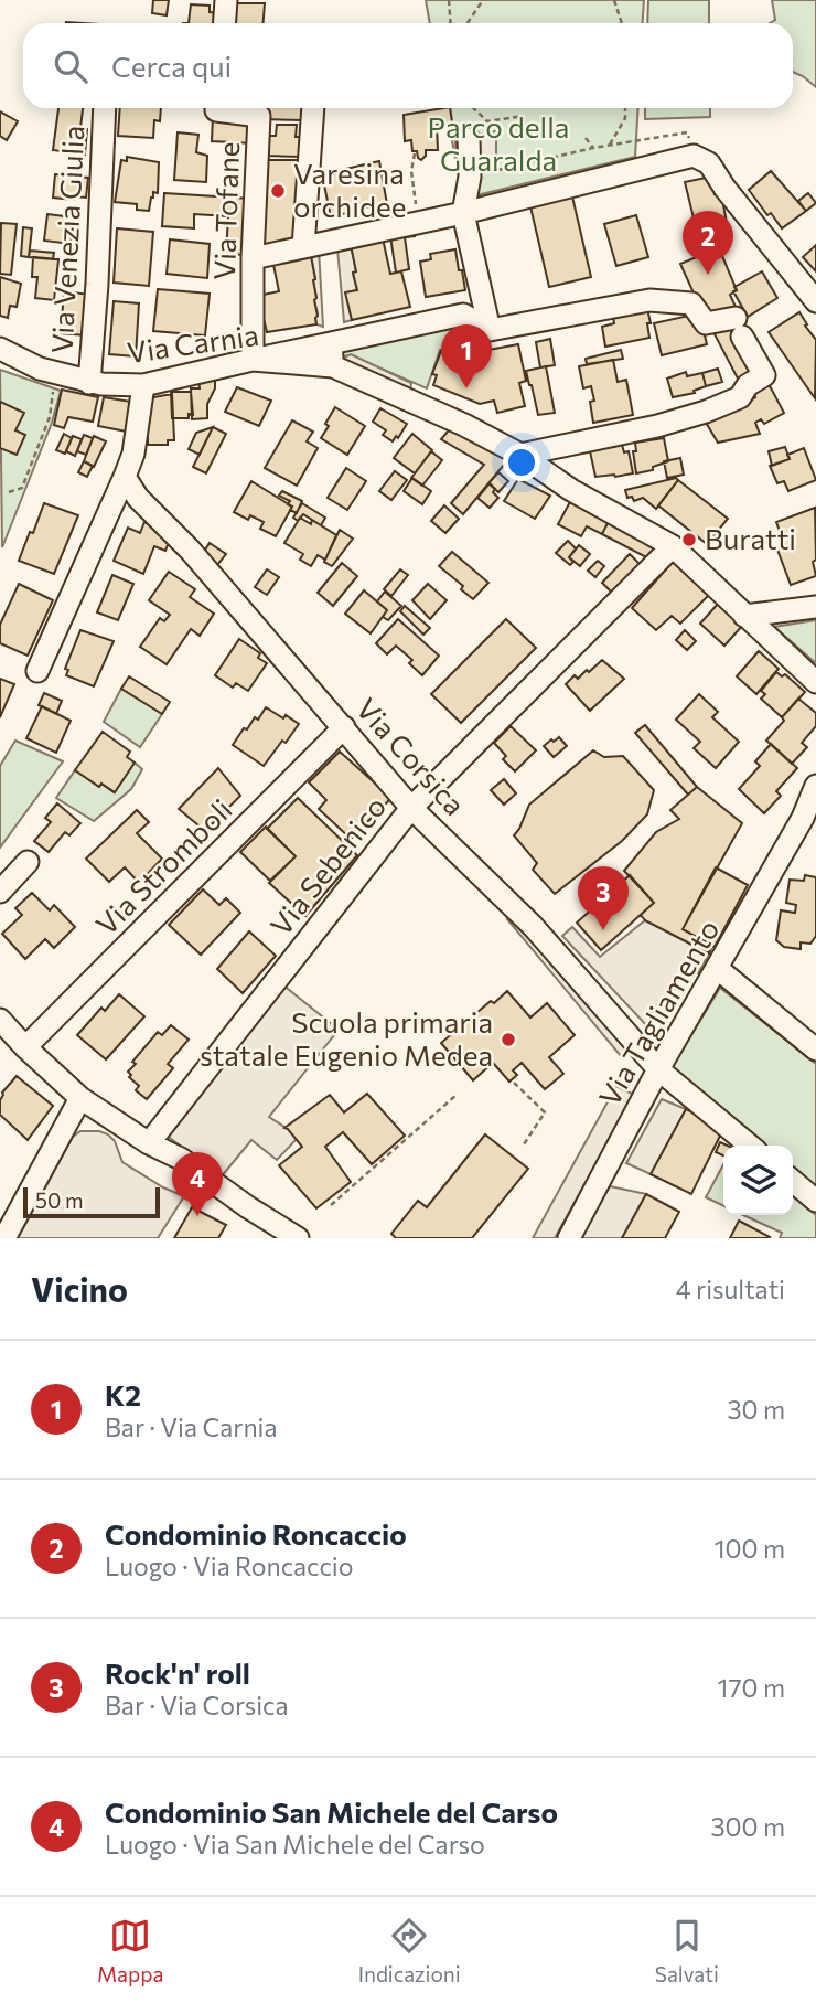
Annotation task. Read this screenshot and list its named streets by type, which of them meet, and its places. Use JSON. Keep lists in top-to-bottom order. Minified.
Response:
{"streets":{"street":["Via Tofane","Via Venezia Giulia","Via Carnia","Via Corsica","Via Sebenico","Via Stromboli","Via Tagliamento"]},"crossings":[["Via Tofane","Via Carnia"],["Via Venezia Giulia","Via Carnia"],["Via Carnia","Via Sebenico"],["Via Corsica","Via Sebenico"],["Via Corsica","Via Stromboli"],["Via Corsica","Via Tagliamento"]],"parks":["Parco della Guaralda"],"places":["Varesina orchidee","Buratti","Scuola primaria statale Eugenio Medea"],"scale_bar":"50 m","page":{"search":"Cerca qui","pins":["2","1","3","4"],"scale":"50 m","heading":["Vicino","4 risultati"],"list":[{"mark":"1","name":"K2","note":"Bar · Via Carnia","value":"30 m"},{"mark":"2","name":"Condominio Roncaccio","note":"Luogo · Via Roncaccio","value":"100 m"},{"mark":"3","name":"Rock'n' roll","note":"Bar · Via Corsica","value":"170 m"},{"mark":"4","name":"Condominio San Michele del Carso","note":"Luogo · Via San Michele del Carso","value":"300 m"}],"nav":["Mappa","Indicazioni","Salvati"]}}
